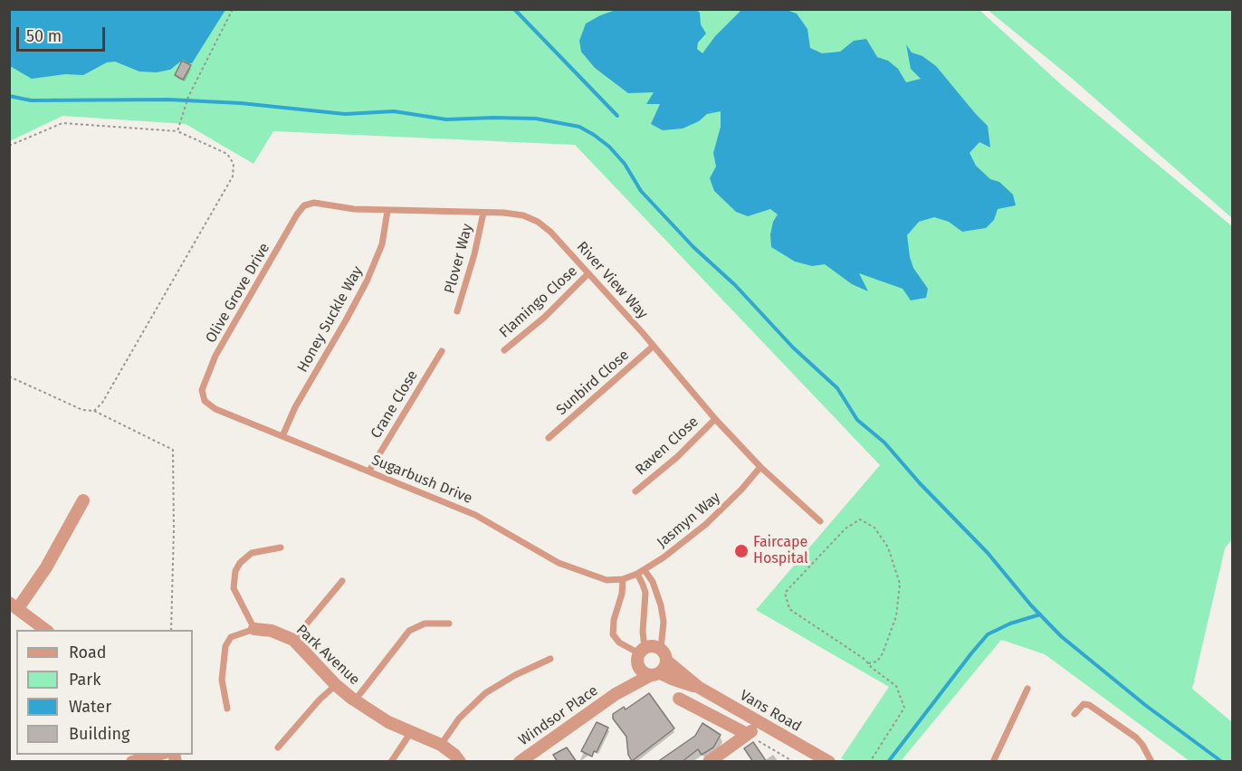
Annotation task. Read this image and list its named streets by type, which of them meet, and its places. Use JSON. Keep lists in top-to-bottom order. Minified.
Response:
{"streets":{"street":["Park Avenue","Vans Road","Windsor Place"],"lane":["Plover Way","River View Way","Olive Grove Drive","Flamingo Close","Honey Suckle Way","Sunbird Close","Crane Close","Raven Close","Sugarbush Drive","Jasmyn Way"]},"crossings":[["Plover Way","River View Way"],["River View Way","Olive Grove Drive"],["River View Way","Flamingo Close"],["River View Way","Honey Suckle Way"],["River View Way","Sunbird Close"],["River View Way","Raven Close"],["River View Way","Jasmyn Way"],["Olive Grove Drive","Sugarbush Drive"],["Honey Suckle Way","Sugarbush Drive"],["Crane Close","Sugarbush Drive"],["Sugarbush Drive","Jasmyn Way"],["Vans Road","Windsor Place"]],"places":["Faircape Hospital"],"legend":["Road","Park","Water","Building"],"scale_bar":"50 m"}
